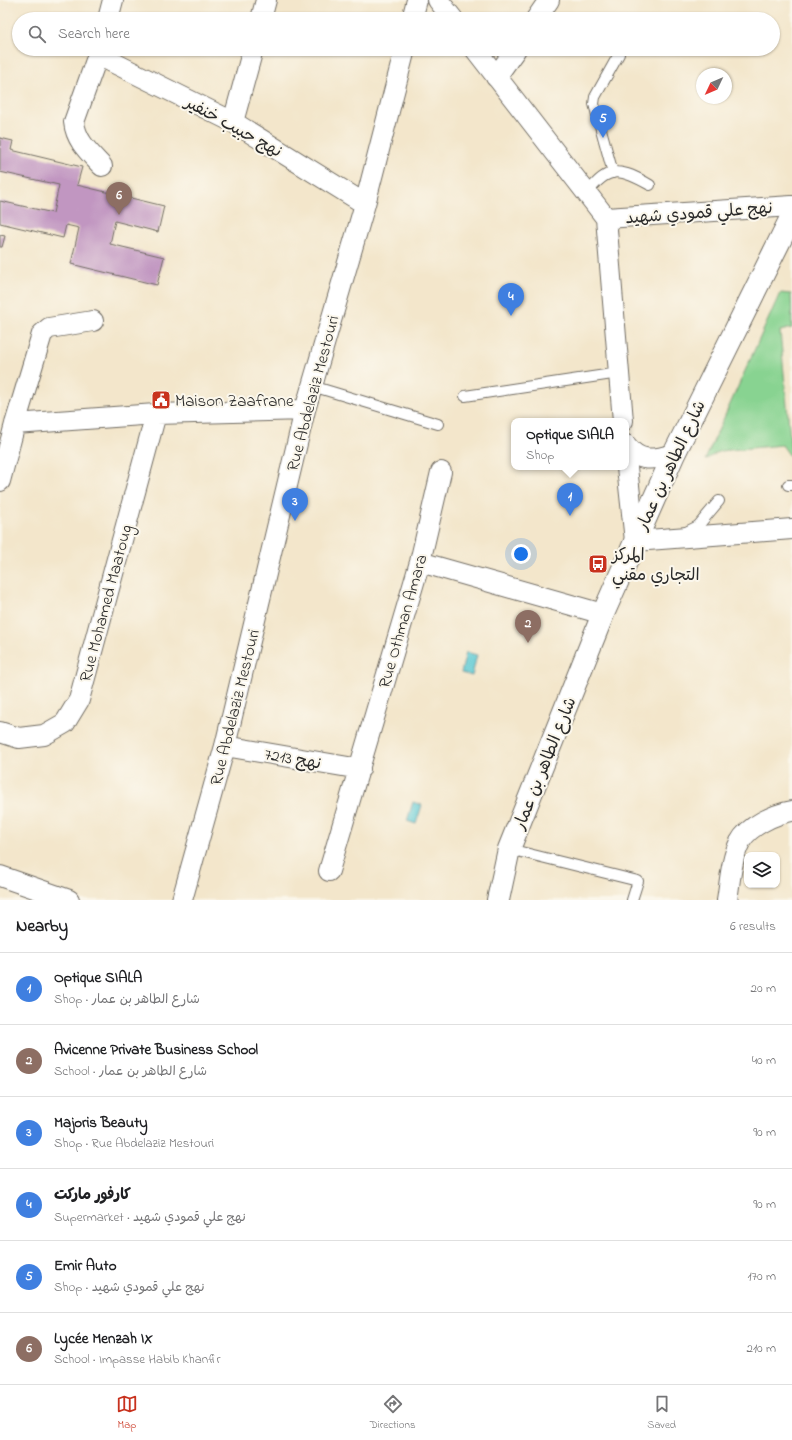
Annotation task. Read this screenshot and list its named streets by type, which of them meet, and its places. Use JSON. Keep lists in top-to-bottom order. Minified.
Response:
{"streets":{"street":["نهج حبيب خنفير","نهج علي قمودي شهيد","Rue Abdelaziz Mestouri","شارع الطاهر بن عمار","Rue Mohamed Maatoug","Rue Othman Amara","نهج 7213"]},"crossings":[["نهج حبيب خنفير","Rue Abdelaziz Mestouri"],["Rue Abdelaziz Mestouri","نهج 7213"],["Rue Othman Amara","نهج 7213"]],"places":{"public building":["Maison Zaafrane"],"bus stop":["المركز التجاري مقني"]},"north":"bottom left","page":{"search":"Search here","pins":["5","6","4","1","3","2"],"popup":["Optique SIALA","Shop"],"heading":["Nearby","6 results"],"list":[{"mark":"1","name":"Optique SIALA","note":"Shop · شارع الطاهر بن عمار","value":"20 m"},{"mark":"2","name":"Avicenne Private Business School","note":"School · شارع الطاهر بن عمار","value":"40 m"},{"mark":"3","name":"Majoris Beauty","note":"Shop · Rue Abdelaziz Mestouri","value":"90 m"},{"mark":"4","name":"كارفور ماركت","note":"Supermarket · نهج علي قمودي شهيد","value":"90 m"},{"mark":"5","name":"Emir Auto","note":"Shop · نهج علي قمودي شهيد","value":"170 m"},{"mark":"6","name":"Lycée Menzah IX","note":"School · Impasse Habib Khanfir","value":"210 m"}],"nav":["Map","Directions","Saved"]}}
